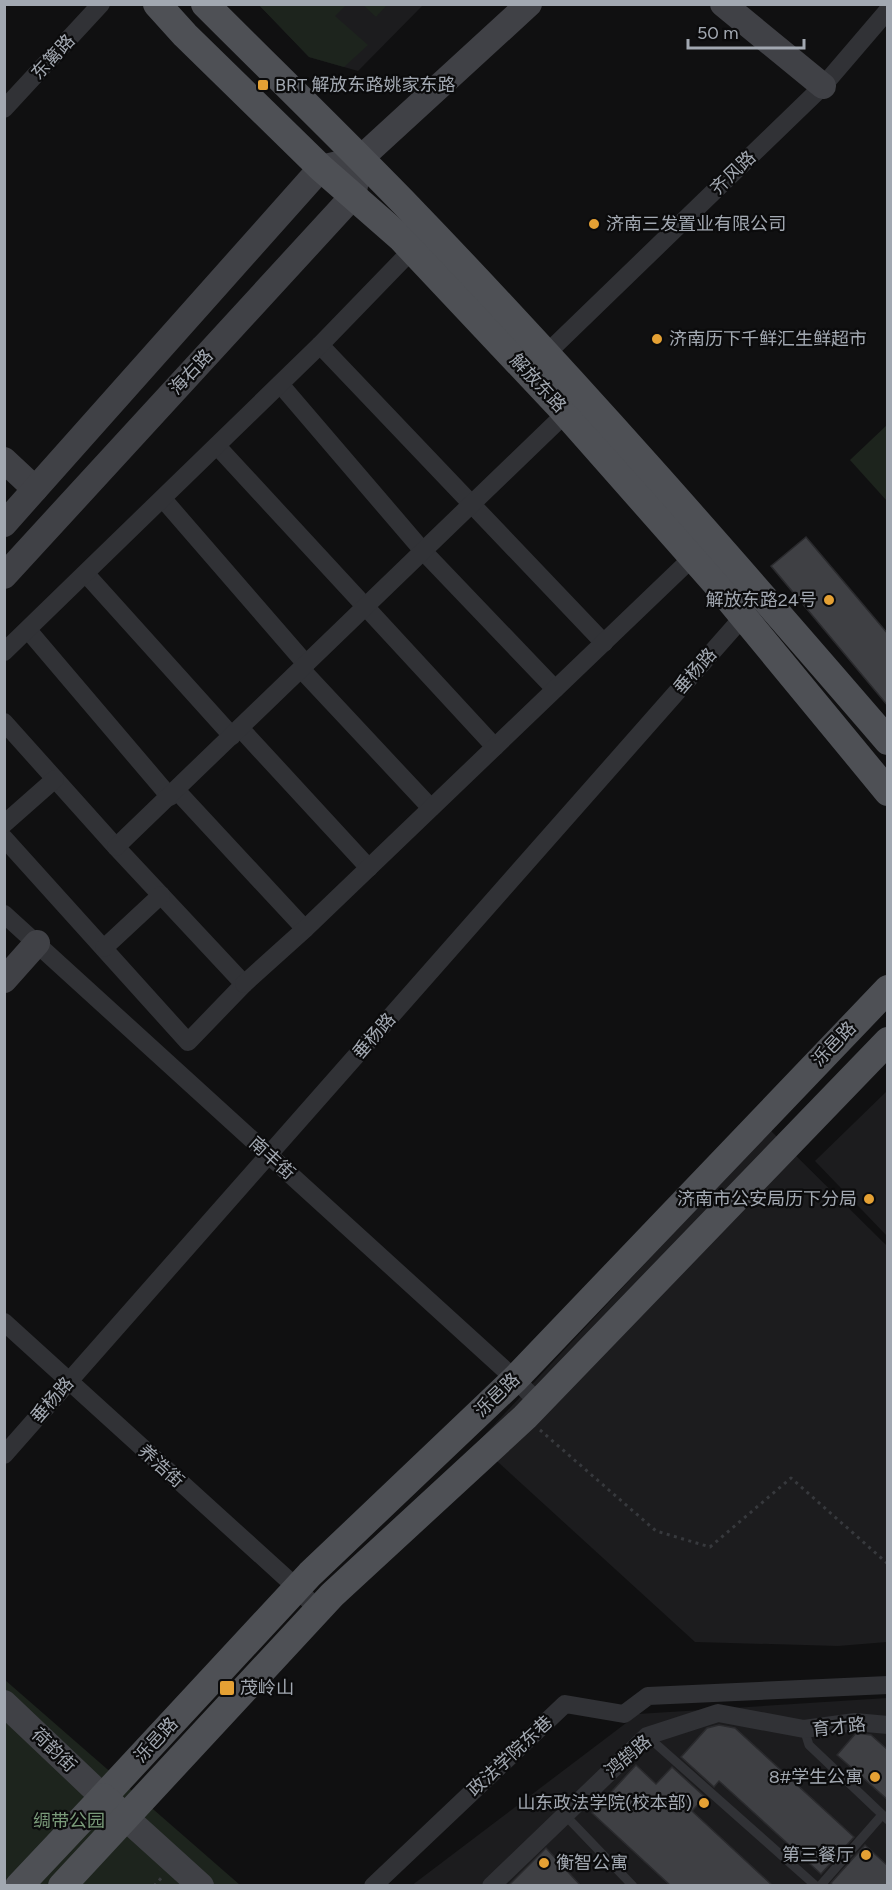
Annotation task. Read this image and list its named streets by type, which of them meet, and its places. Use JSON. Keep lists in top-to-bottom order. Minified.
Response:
{"streets":{"main road":["海右路","解放东路","泺邑路","荷韵街"],"street":["东篱路","齐风路","垂杨路","南丰街","养浩街","育才路","政法学院东巷","鸿鹄路"]},"crossings":[["齐风路","解放东路"],["海右路","解放东路"],["解放东路","垂杨路"],["垂杨路","南丰街"],["垂杨路","养浩街"],["泺邑路","南丰街"],["泺邑路","养浩街"],["泺邑路","荷韵街"],["育才路","鸿鹄路"]],"parks":["绸带公园"],"places":{"transit":["BRT 解放东路姚家东路","茂岭山"],"other":["济南三发置业有限公司","济南历下千鲜汇生鲜超市","解放东路24号","济南市公安局历下分局","8#学生公寓","山东政法学院(校本部)","第三餐厅","衡智公寓"]},"scale_bar":"50 m"}
